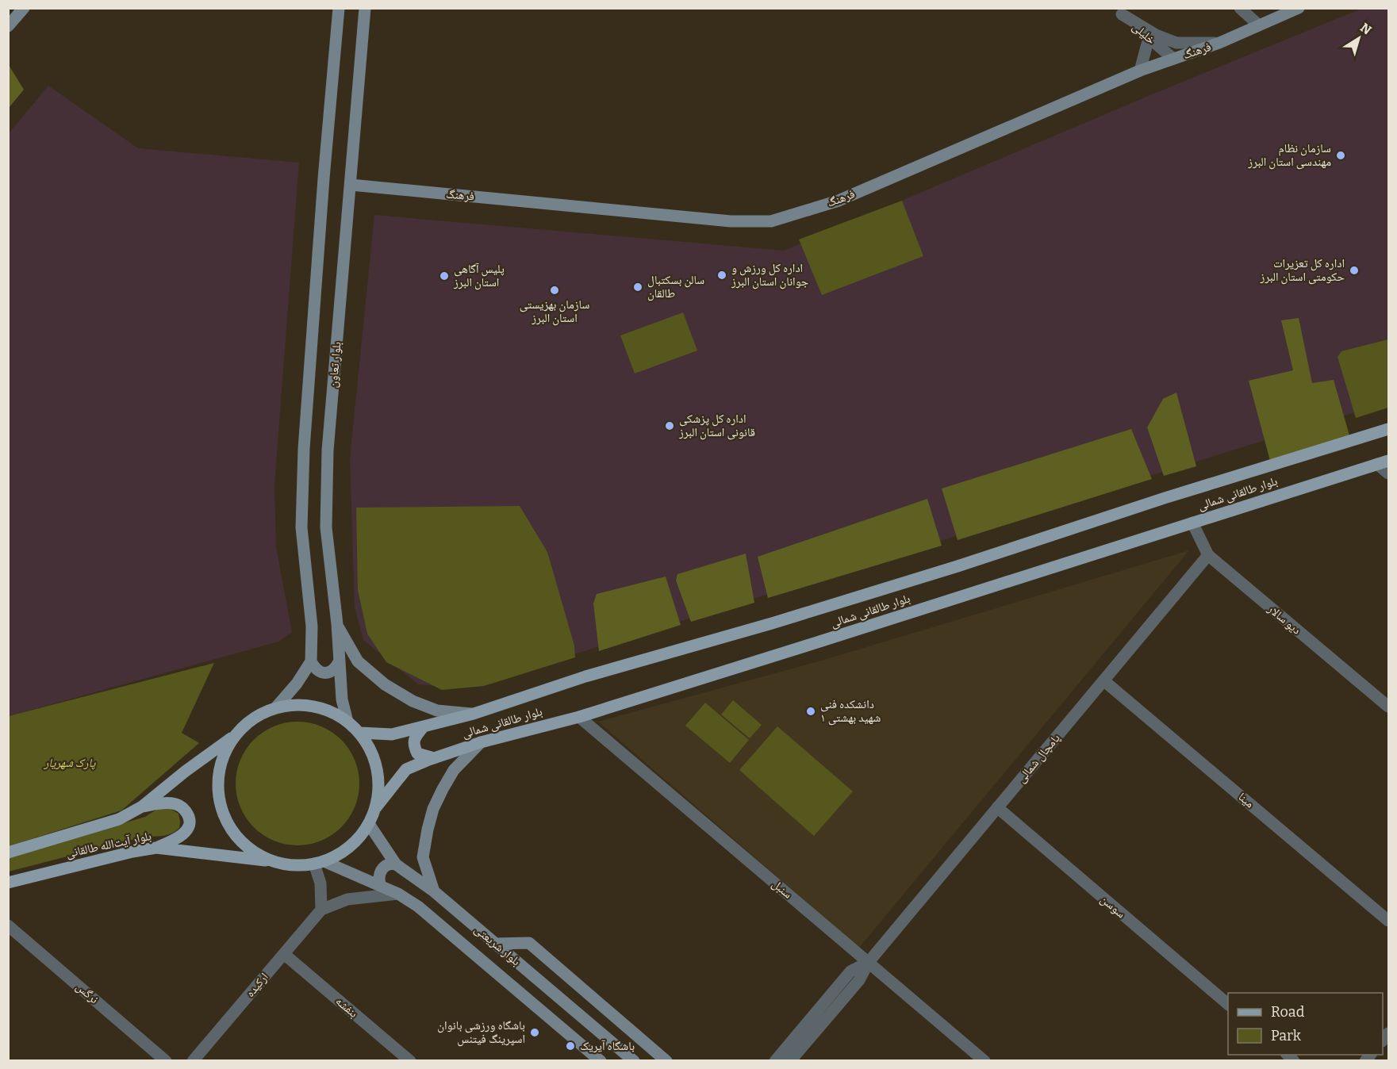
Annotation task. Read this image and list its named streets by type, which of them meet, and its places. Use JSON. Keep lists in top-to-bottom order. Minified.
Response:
{"streets":{"main road":["فرهنگ","بلوار تعاون","بلوار طالقانی شمالی","بلوار آیت‌الله طالقانی","بلوار شریعتی"],"street":["خلیلی","دیو سالار","پامچال شمالی","مینا","سنبل","سوسن","ارکیده","نرگس","بنفشه"]},"crossings":[["خلیلی","فرهنگ"],["فرهنگ","بلوار تعاون"],["بلوار تعاون","بلوار طالقانی شمالی"],["بلوار تعاون","بلوار آیت‌الله طالقانی"],["بلوار تعاون","بلوار شریعتی"],["بلوار طالقانی شمالی","دیو سالار"],["بلوار طالقانی شمالی","بلوار آیت‌الله طالقانی"],["بلوار طالقانی شمالی","سنبل"],["بلوار طالقانی شمالی","بلوار شریعتی"],["دیو سالار","پامچال شمالی"],["پامچال شمالی","مینا"],["پامچال شمالی","سنبل"],["پامچال شمالی","سوسن"],["بلوار آیت‌الله طالقانی","بلوار شریعتی"],["بلوار شریعتی","ارکیده"],["ارکیده","بنفشه"]],"parks":["پارک شهریار"],"places":["سازمان نظام مهندسی استان البرز","اداره کل تعزیرات حکومتی استان البرز","اداره کل ورزش و جوانان استان البرز","پلیس آگاهی استان البرز","سالن بسکتبال طالقان","سازمان بهزیستی استان البرز","اداره کل پزشکی قانونی استان البرز","دانشکده فنی شهید بهشتی ۱","باشگاه ورزشی بانوان اسپرینگ فیتنس","باشگاه آیریک"],"legend":["Road","Park"],"north":"top right"}
